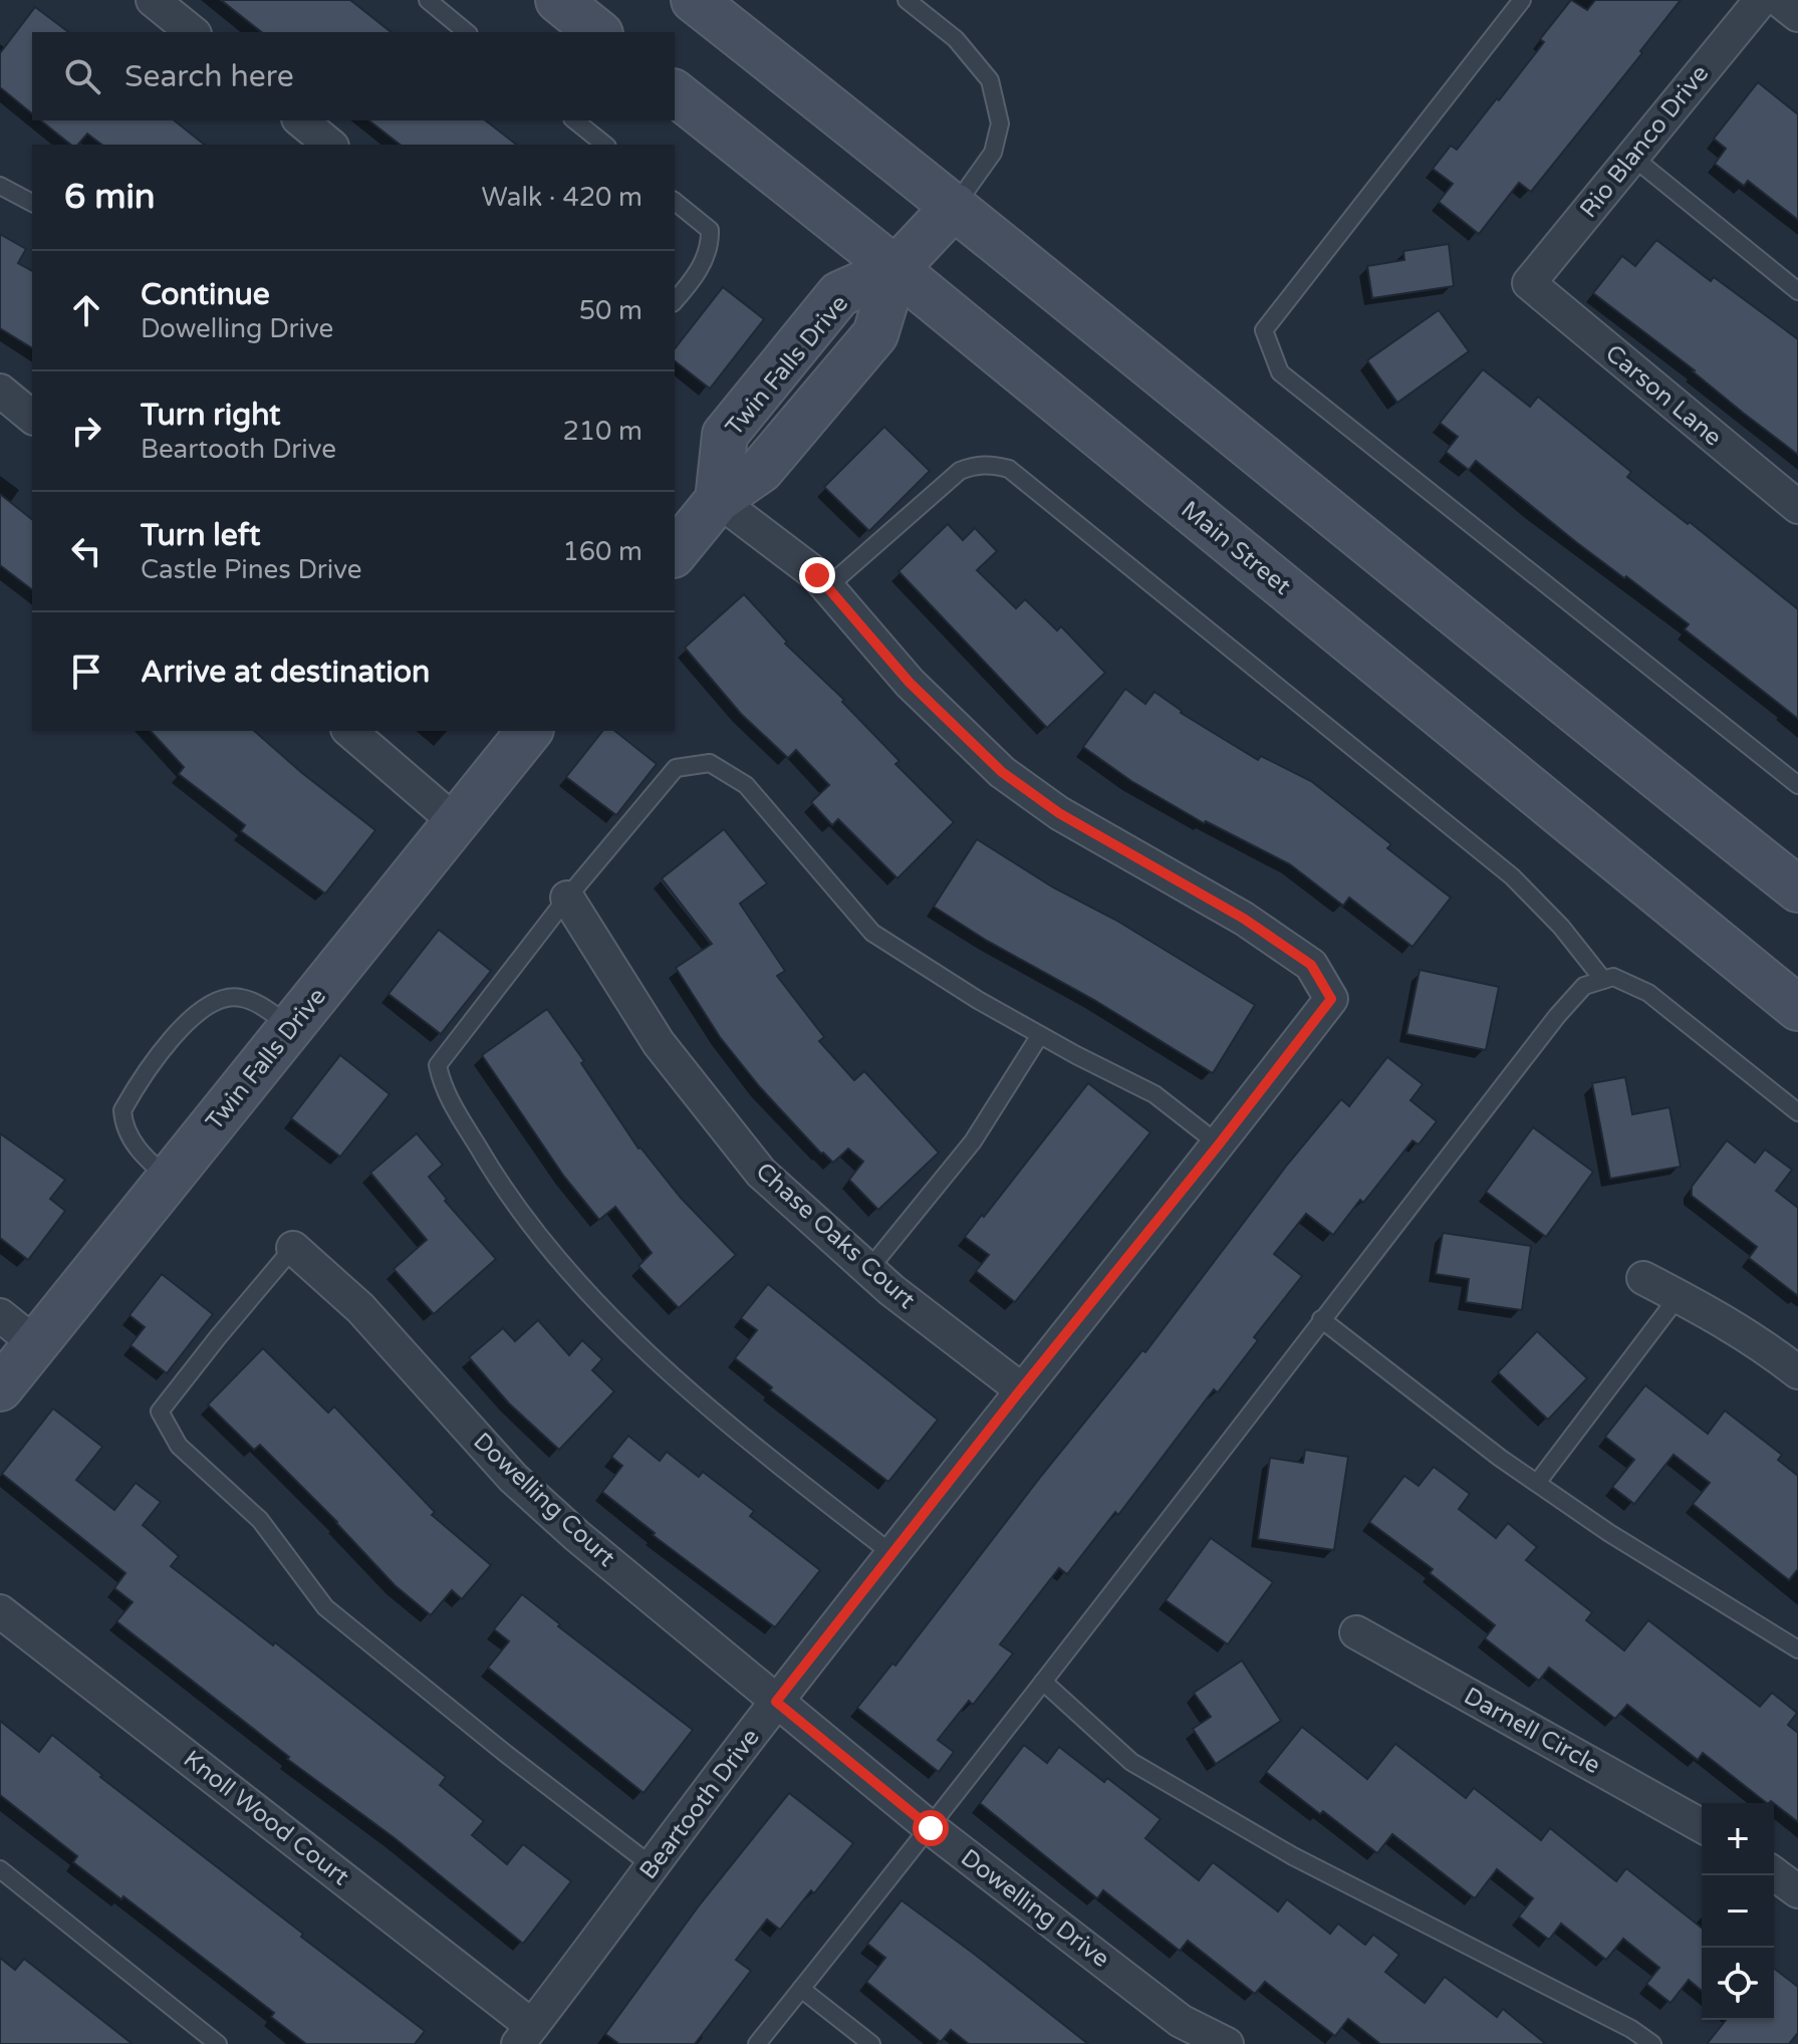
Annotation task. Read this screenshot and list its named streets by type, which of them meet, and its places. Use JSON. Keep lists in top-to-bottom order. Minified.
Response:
{"streets":{"main road":["Twin Falls Drive","Main Street"],"street":["Rio Blanco Drive","Carson Lane","Chase Oaks Court","Dowelling Court","Darnell Circle","Beartooth Drive","Knoll Wood Court","Dowelling Drive"]},"crossings":[["Rio Blanco Drive","Carson Lane"],["Twin Falls Drive","Main Street"],["Chase Oaks Court","Beartooth Drive"],["Dowelling Court","Beartooth Drive"],["Dowelling Court","Dowelling Drive"],["Beartooth Drive","Knoll Wood Court"],["Beartooth Drive","Dowelling Drive"]],"page":{"search":"Search here","heading":["6 min","Walk · 420 m"],"list":[["Continue","Dowelling Drive","50 m"],["Turn right","Beartooth Drive","210 m"],["Turn left","Castle Pines Drive","160 m"],"Arrive at destination"],"map_buttons":["+","−"]}}
